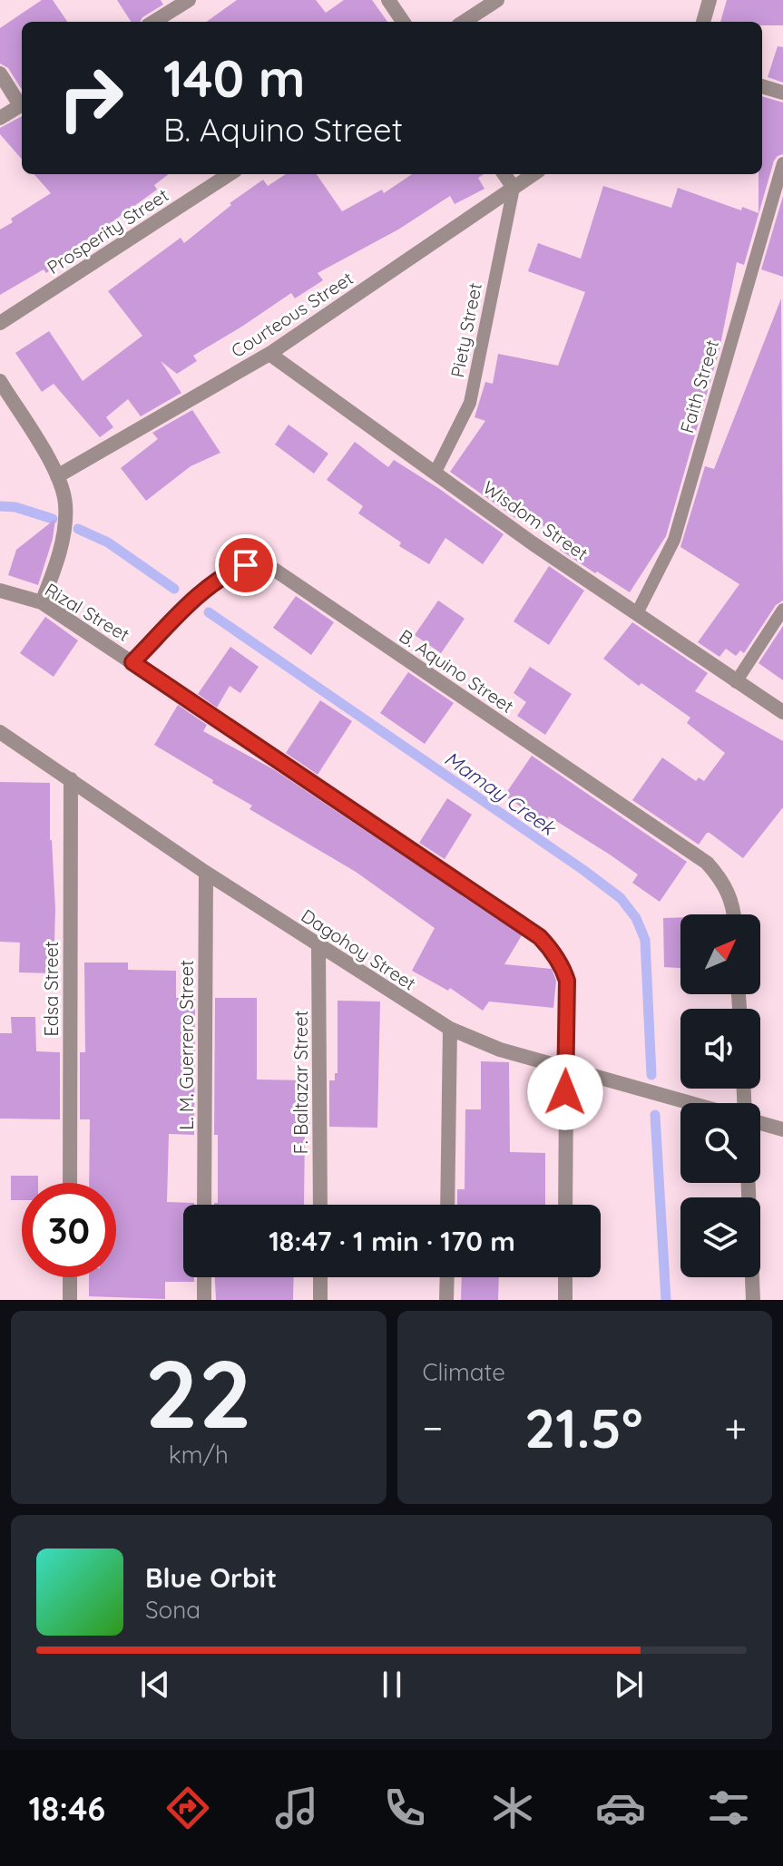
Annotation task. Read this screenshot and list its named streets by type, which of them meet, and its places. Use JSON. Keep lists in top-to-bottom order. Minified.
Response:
{"streets":{"street":["Prosperity Street","Courteous Street","Wisdom Street","Rizal Street","B. Aquino Street","Dagohoy Street","Edsa Street","L. M. Guerrero Street","F. Baltazar Street"],"lane":["Piety Street","Faith Street"]},"crossings":[["Courteous Street","Piety Street"],["Courteous Street","Wisdom Street"],["Piety Street","Wisdom Street"],["Faith Street","Wisdom Street"],["Rizal Street","B. Aquino Street"],["Rizal Street","Dagohoy Street"],["Dagohoy Street","Edsa Street"],["Dagohoy Street","L. M. Guerrero Street"],["Dagohoy Street","F. Baltazar Street"]],"water":["Mamay Creek"],"north":"top right","page":{"turn":["140 m","B. Aquino Street"],"limit":"30","trip":"18:47 · 1 min · 170 m","tile":[["22","km/h"],"Climate"],"heat":["−","21.5°","+"],"song":["Blue Orbit","Sona"],"tabs":"18:46"}}
